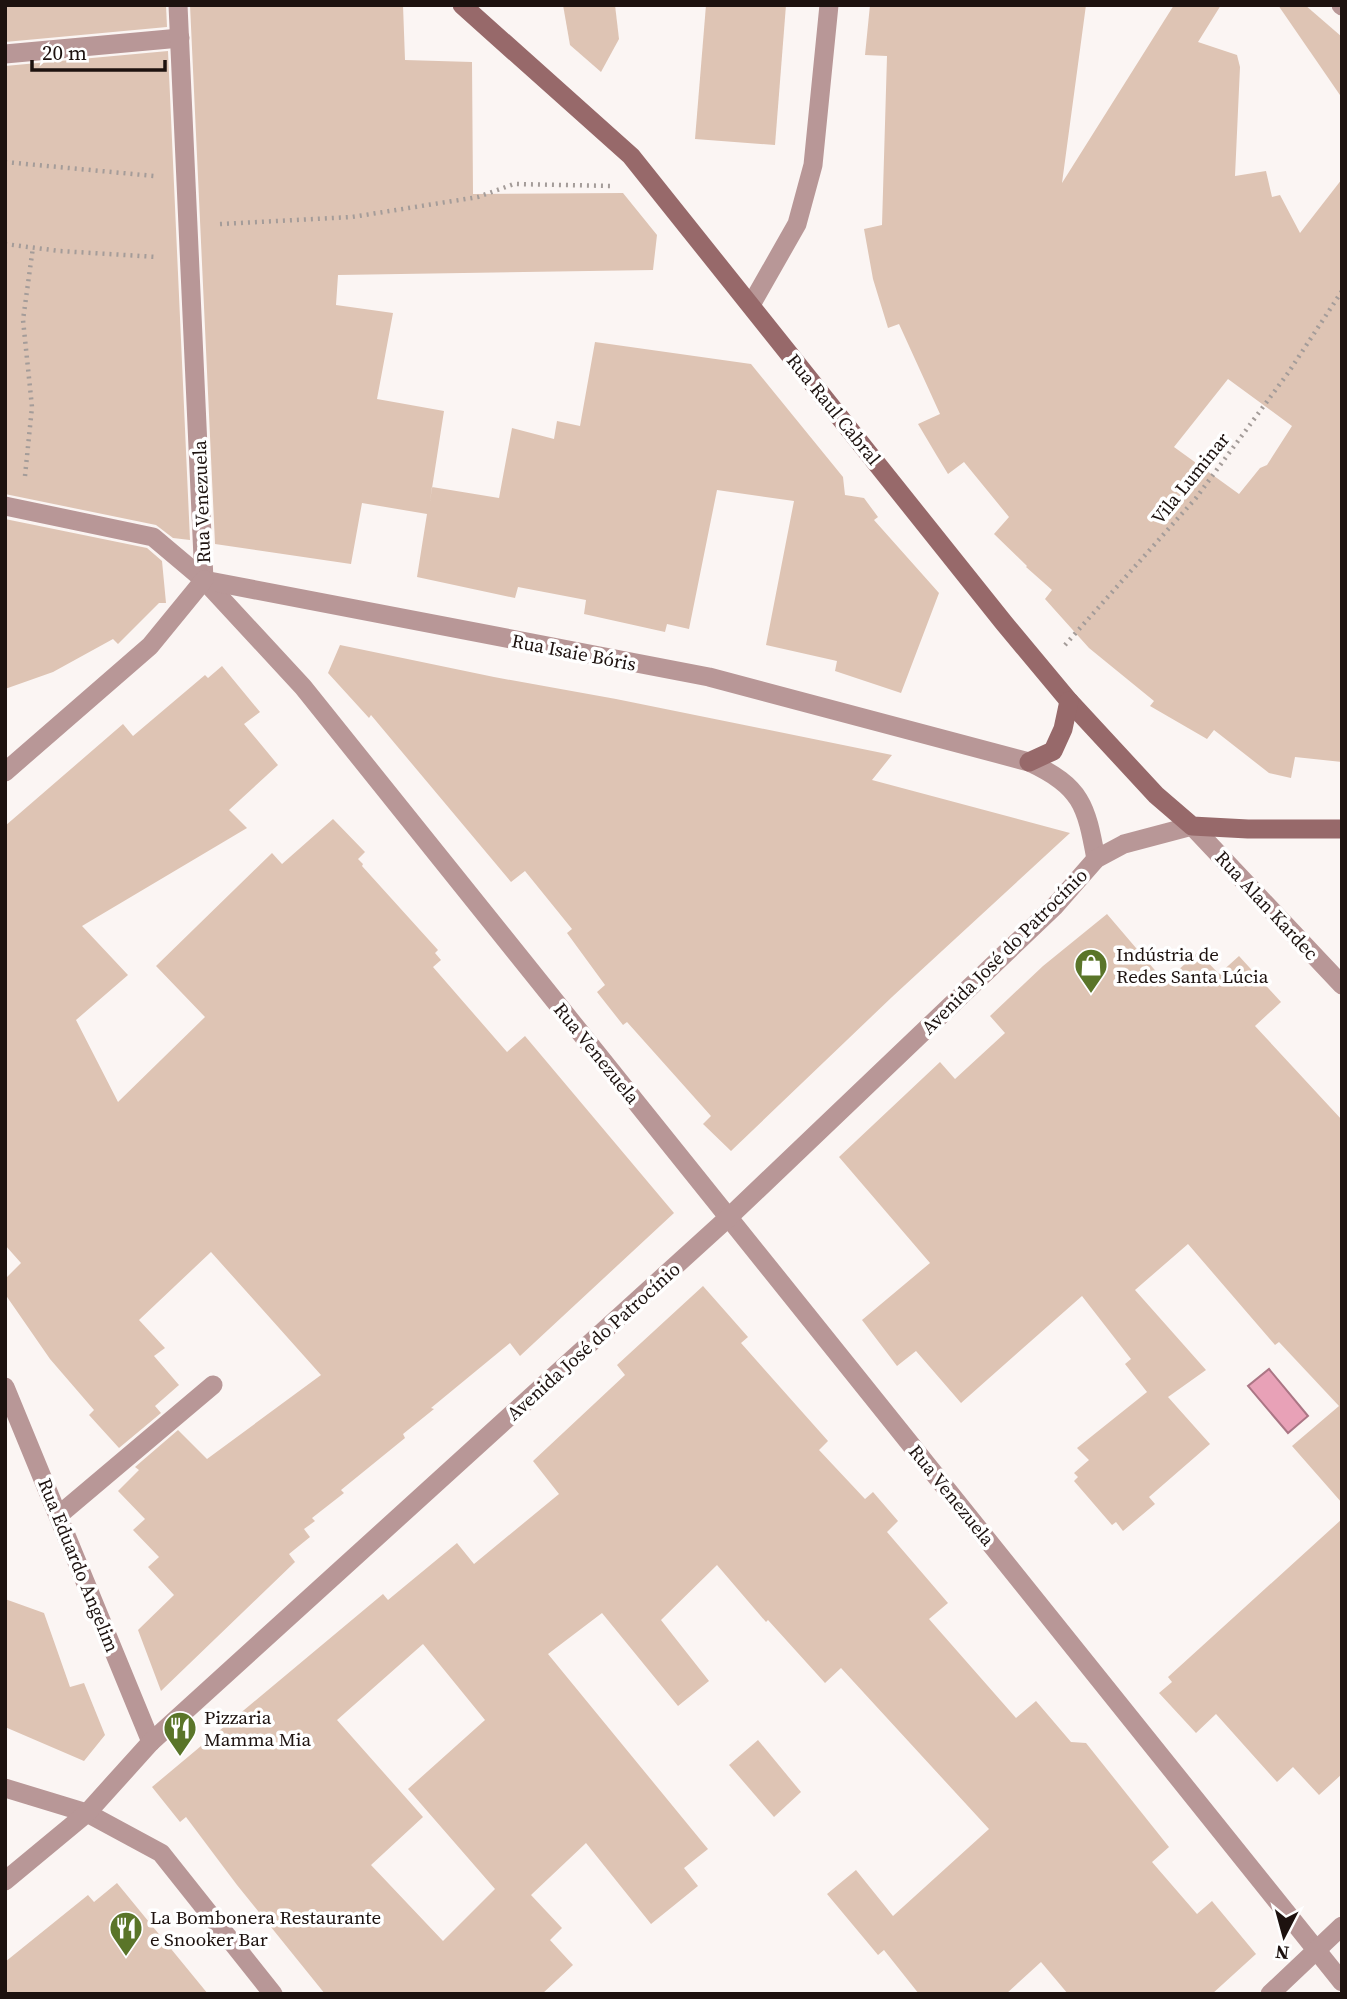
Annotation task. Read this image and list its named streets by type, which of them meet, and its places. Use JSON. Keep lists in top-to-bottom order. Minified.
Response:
{"streets":{"main road":["Rua Raul Cabral"],"street":["Rua Venezuela","Rua Isaie Bóris","Rua Alan Kardec","Avenida José do Patrocínio","Rua Eduardo Angelim"],"path":["Vila Luminar"]},"crossings":[["Rua Raul Cabral","Vila Luminar"],["Rua Raul Cabral","Rua Alan Kardec"],["Rua Raul Cabral","Avenida José do Patrocínio"],["Rua Venezuela","Rua Isaie Bóris"],["Rua Venezuela","Avenida José do Patrocínio"],["Rua Isaie Bóris","Avenida José do Patrocínio"],["Rua Alan Kardec","Avenida José do Patrocínio"],["Avenida José do Patrocínio","Rua Eduardo Angelim"]],"places":{"shop":["Indústria de Redes Santa Lúcia"],"restaurant":["Pizzaria Mamma Mia","La Bombonera Restaurante e Snooker Bar"]},"scale_bar":"20 m","north":"bottom"}
